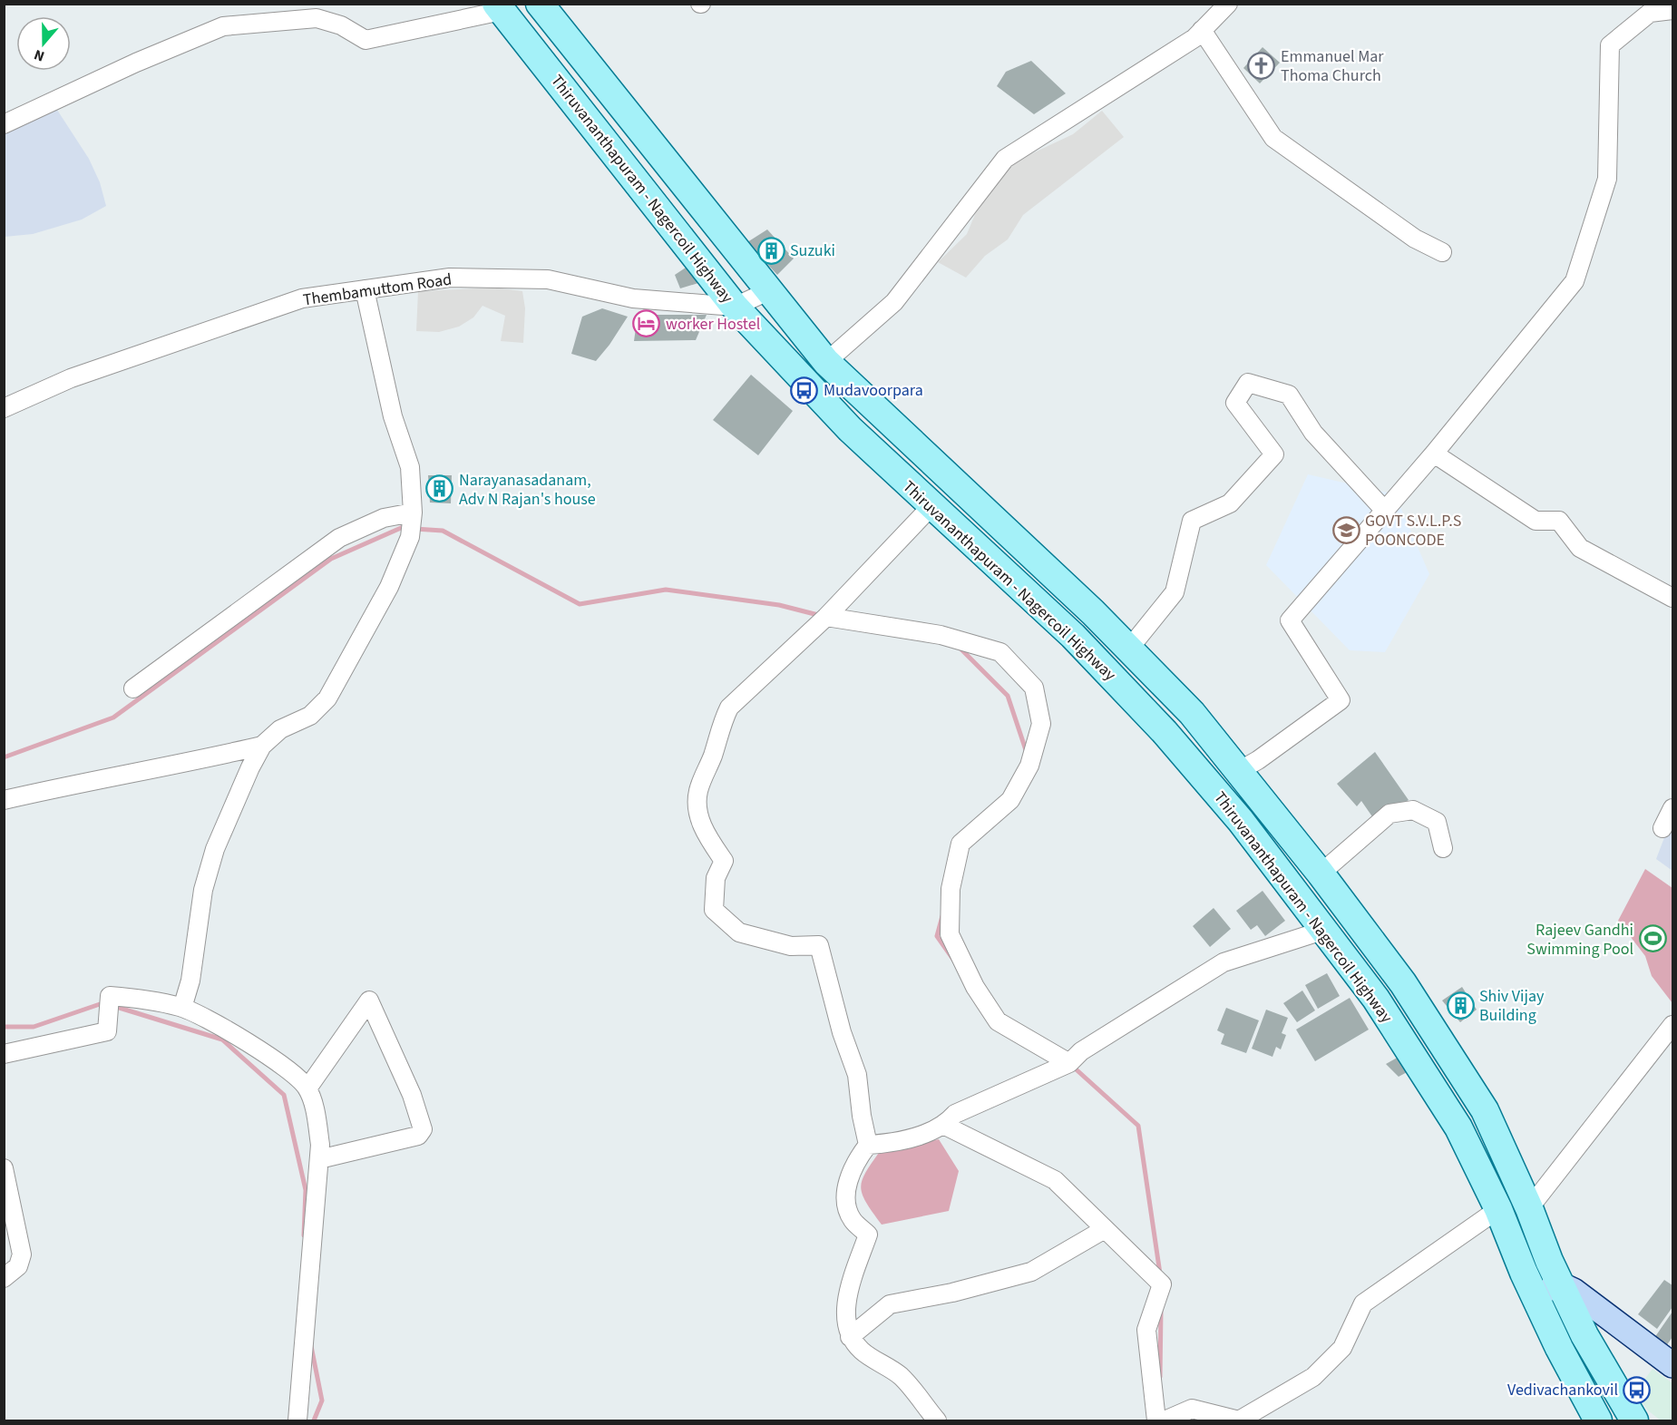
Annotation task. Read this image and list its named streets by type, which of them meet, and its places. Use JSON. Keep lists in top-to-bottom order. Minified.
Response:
{"streets":{"main road":["Thiruvananthapuram - Nagercoil Highway"],"street":["Thembamuttom Road"]},"crossings":[["Thiruvananthapuram - Nagercoil Highway","Thembamuttom Road"]],"places":{"church":["Emmanuel Mar Thoma Church"],"building":["Suzuki","Narayanasadanam, Adv N Rajan's house","Shiv Vijay Building"],"hotel":["worker Hostel"],"bus stop":["Mudavoorpara","Vedivachankovil"],"school or university":["GOVT S.V.L.P.S POONCODE"],"sports":["Rajeev Gandhi Swimming Pool"]},"north":"bottom"}
